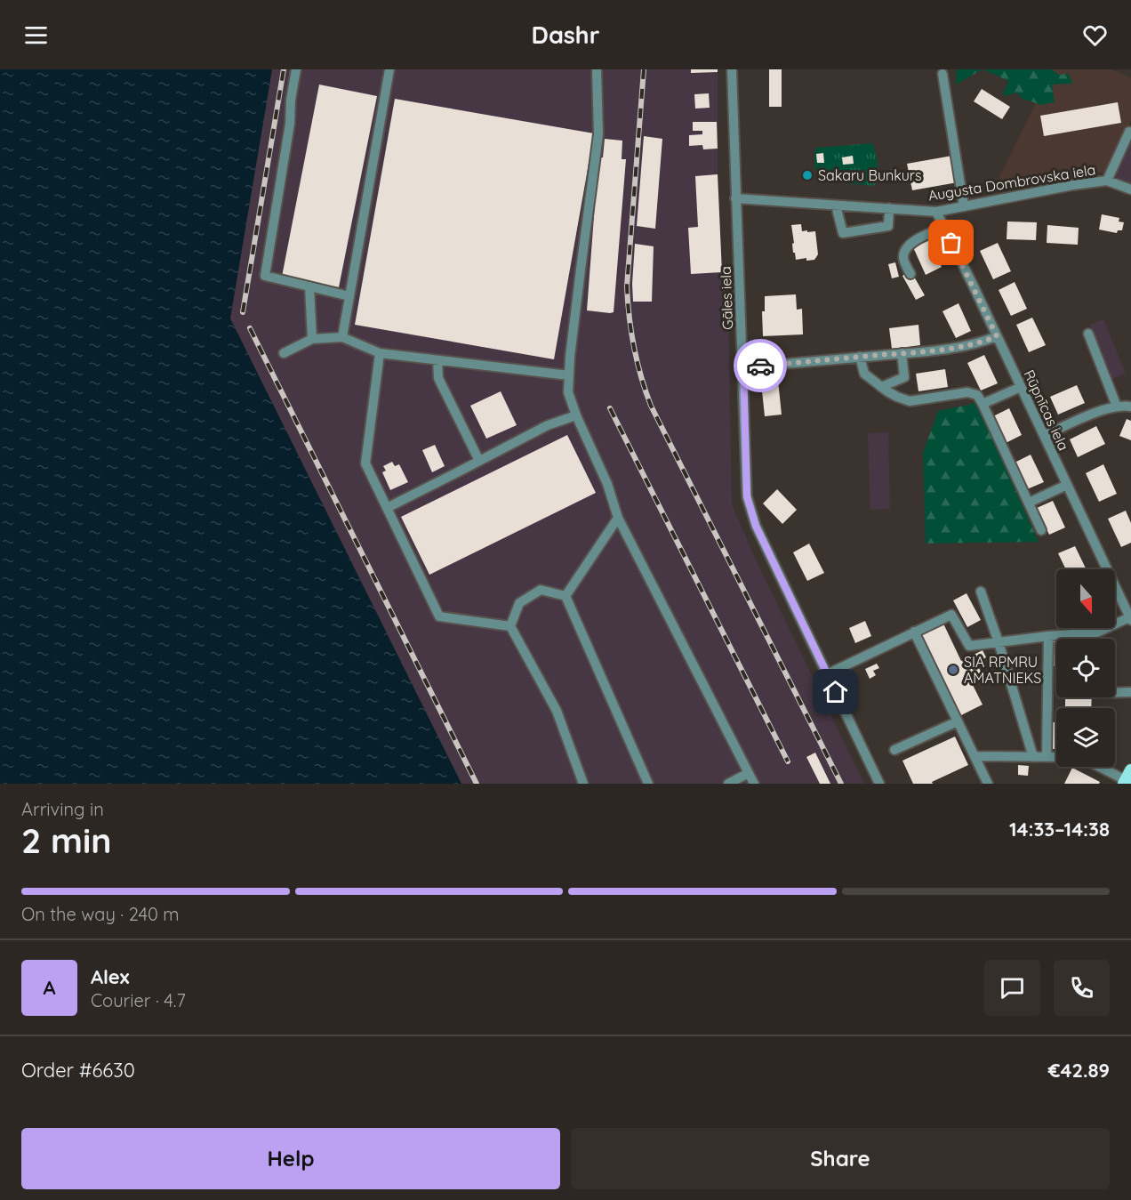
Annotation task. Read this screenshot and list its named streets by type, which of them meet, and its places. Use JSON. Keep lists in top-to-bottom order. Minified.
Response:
{"streets":{"street":["Augusta Dombrovska iela","Gāles iela","Rūpnīcas iela"]},"crossings":[["Augusta Dombrovska iela","Gāles iela"],["Augusta Dombrovska iela","Rūpnīcas iela"]],"places":["Sakaru Bunkurs","SIA RPMRU AMATNIEKS"],"north":"bottom","page":{"header":"Dashr","heading":["2 min","Arriving in","14:33–14:38"],"panel":["Alex","Courier · 4.7","Order #6630","€42.89"],"bar":"On the way · 240 m","round":"A","buttons":["Help","Share"]}}
